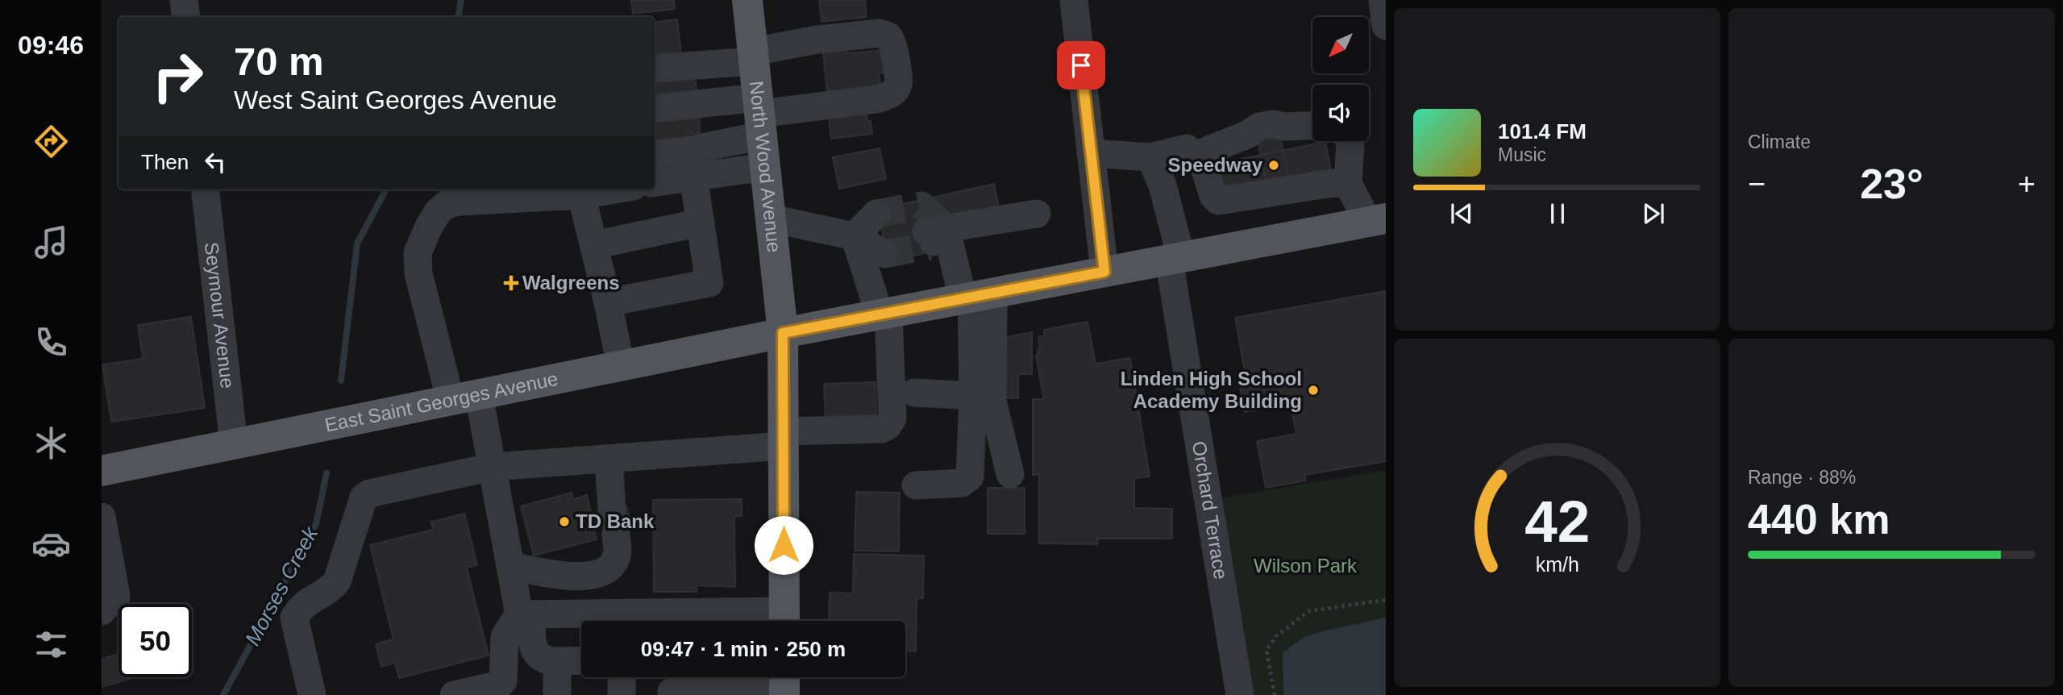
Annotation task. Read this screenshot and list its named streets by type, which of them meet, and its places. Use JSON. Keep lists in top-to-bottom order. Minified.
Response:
{"streets":{"main road":["North Wood Avenue","East Saint Georges Avenue"],"street":["Seymour Avenue","Orchard Terrace"]},"crossings":[["North Wood Avenue","East Saint Georges Avenue"],["Seymour Avenue","East Saint Georges Avenue"],["East Saint Georges Avenue","Orchard Terrace"]],"water":["Morses Creek"],"parks":["Wilson Park"],"places":{"other":["Speedway","Linden High School Academy Building","TD Bank"],"health":["Walgreens"]},"north":"bottom left","page":{"tabs":"09:46","tile":["Climate",["Range · 88%","440 km"]],"turn":["70 m","West Saint Georges Avenue"],"song":["101.4 FM","Music"],"then":"Then","heat":["−","23°","+"],"limit":"50","trip":"09:47 · 1 min · 250 m","gauge":["42","km/h"]}}
